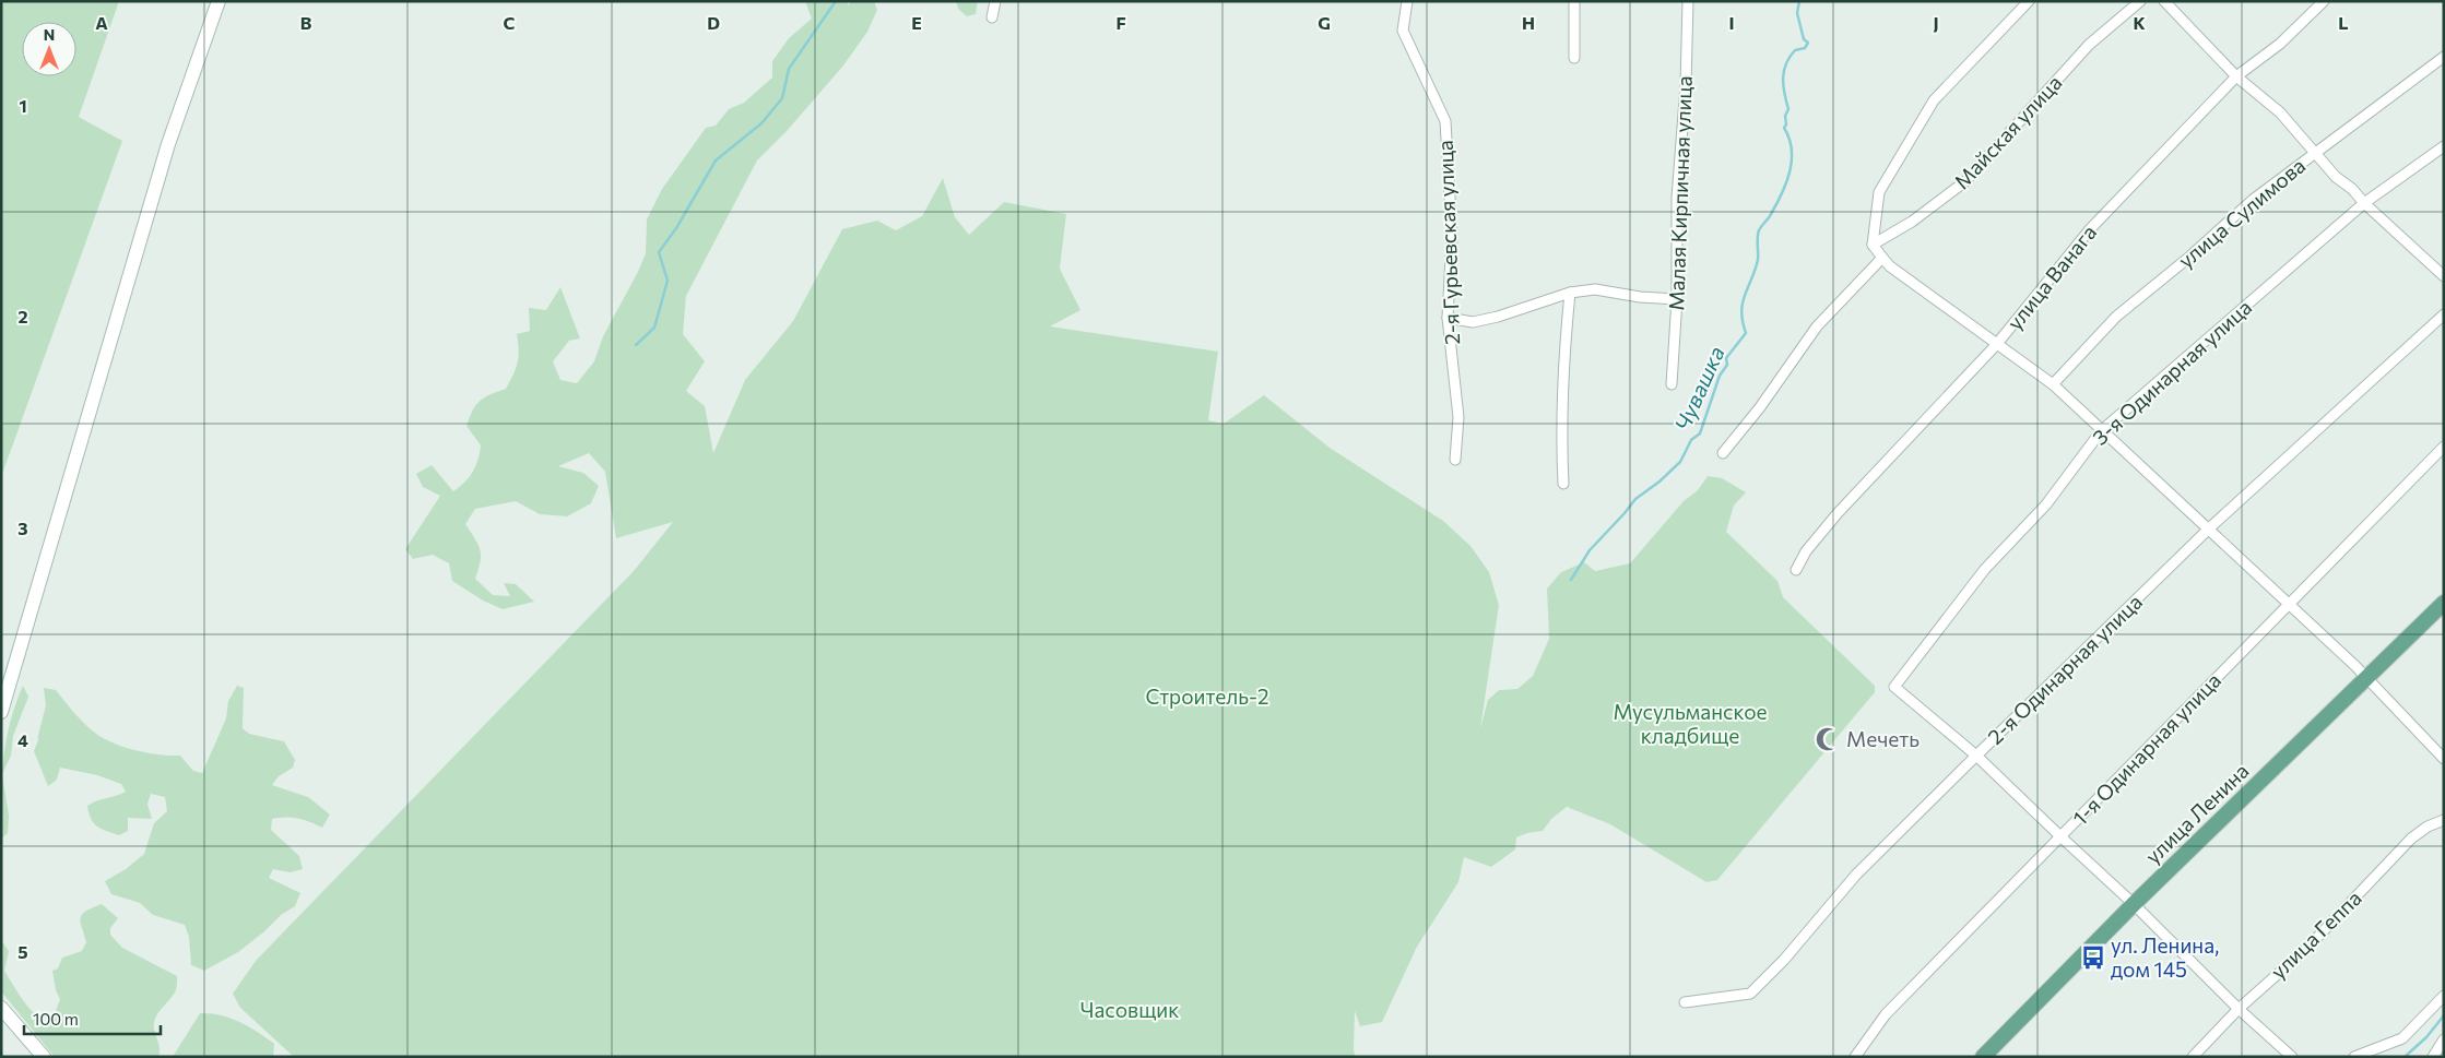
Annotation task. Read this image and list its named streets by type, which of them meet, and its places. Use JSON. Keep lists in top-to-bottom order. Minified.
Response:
{"streets":{"main road":["улица Ленина"],"street":["Майская улица","Малая Кирпичная улица","улица Сулимова","2-я Гурьевская улица","улица Ванага","3-я Одинарная улица","2-я Одинарная улица","1-я Одинарная улица","улица Геппа"]},"crossings":[["3-я Одинарная улица","2-я Одинарная улица"]],"water":["Чувашка"],"parks":["Строитель-2","Мусульманское кладбище","Часовщик"],"places":{"mosque":["Мечеть"],"bus stop":["ул. Ленина, дом 145"]},"scale_bar":"100 m","north":"top","grid":{"columns":["A","B","C","D","E","F","G","H","I","J","K","L"],"rows":["1","2","3","4","5"]}}
